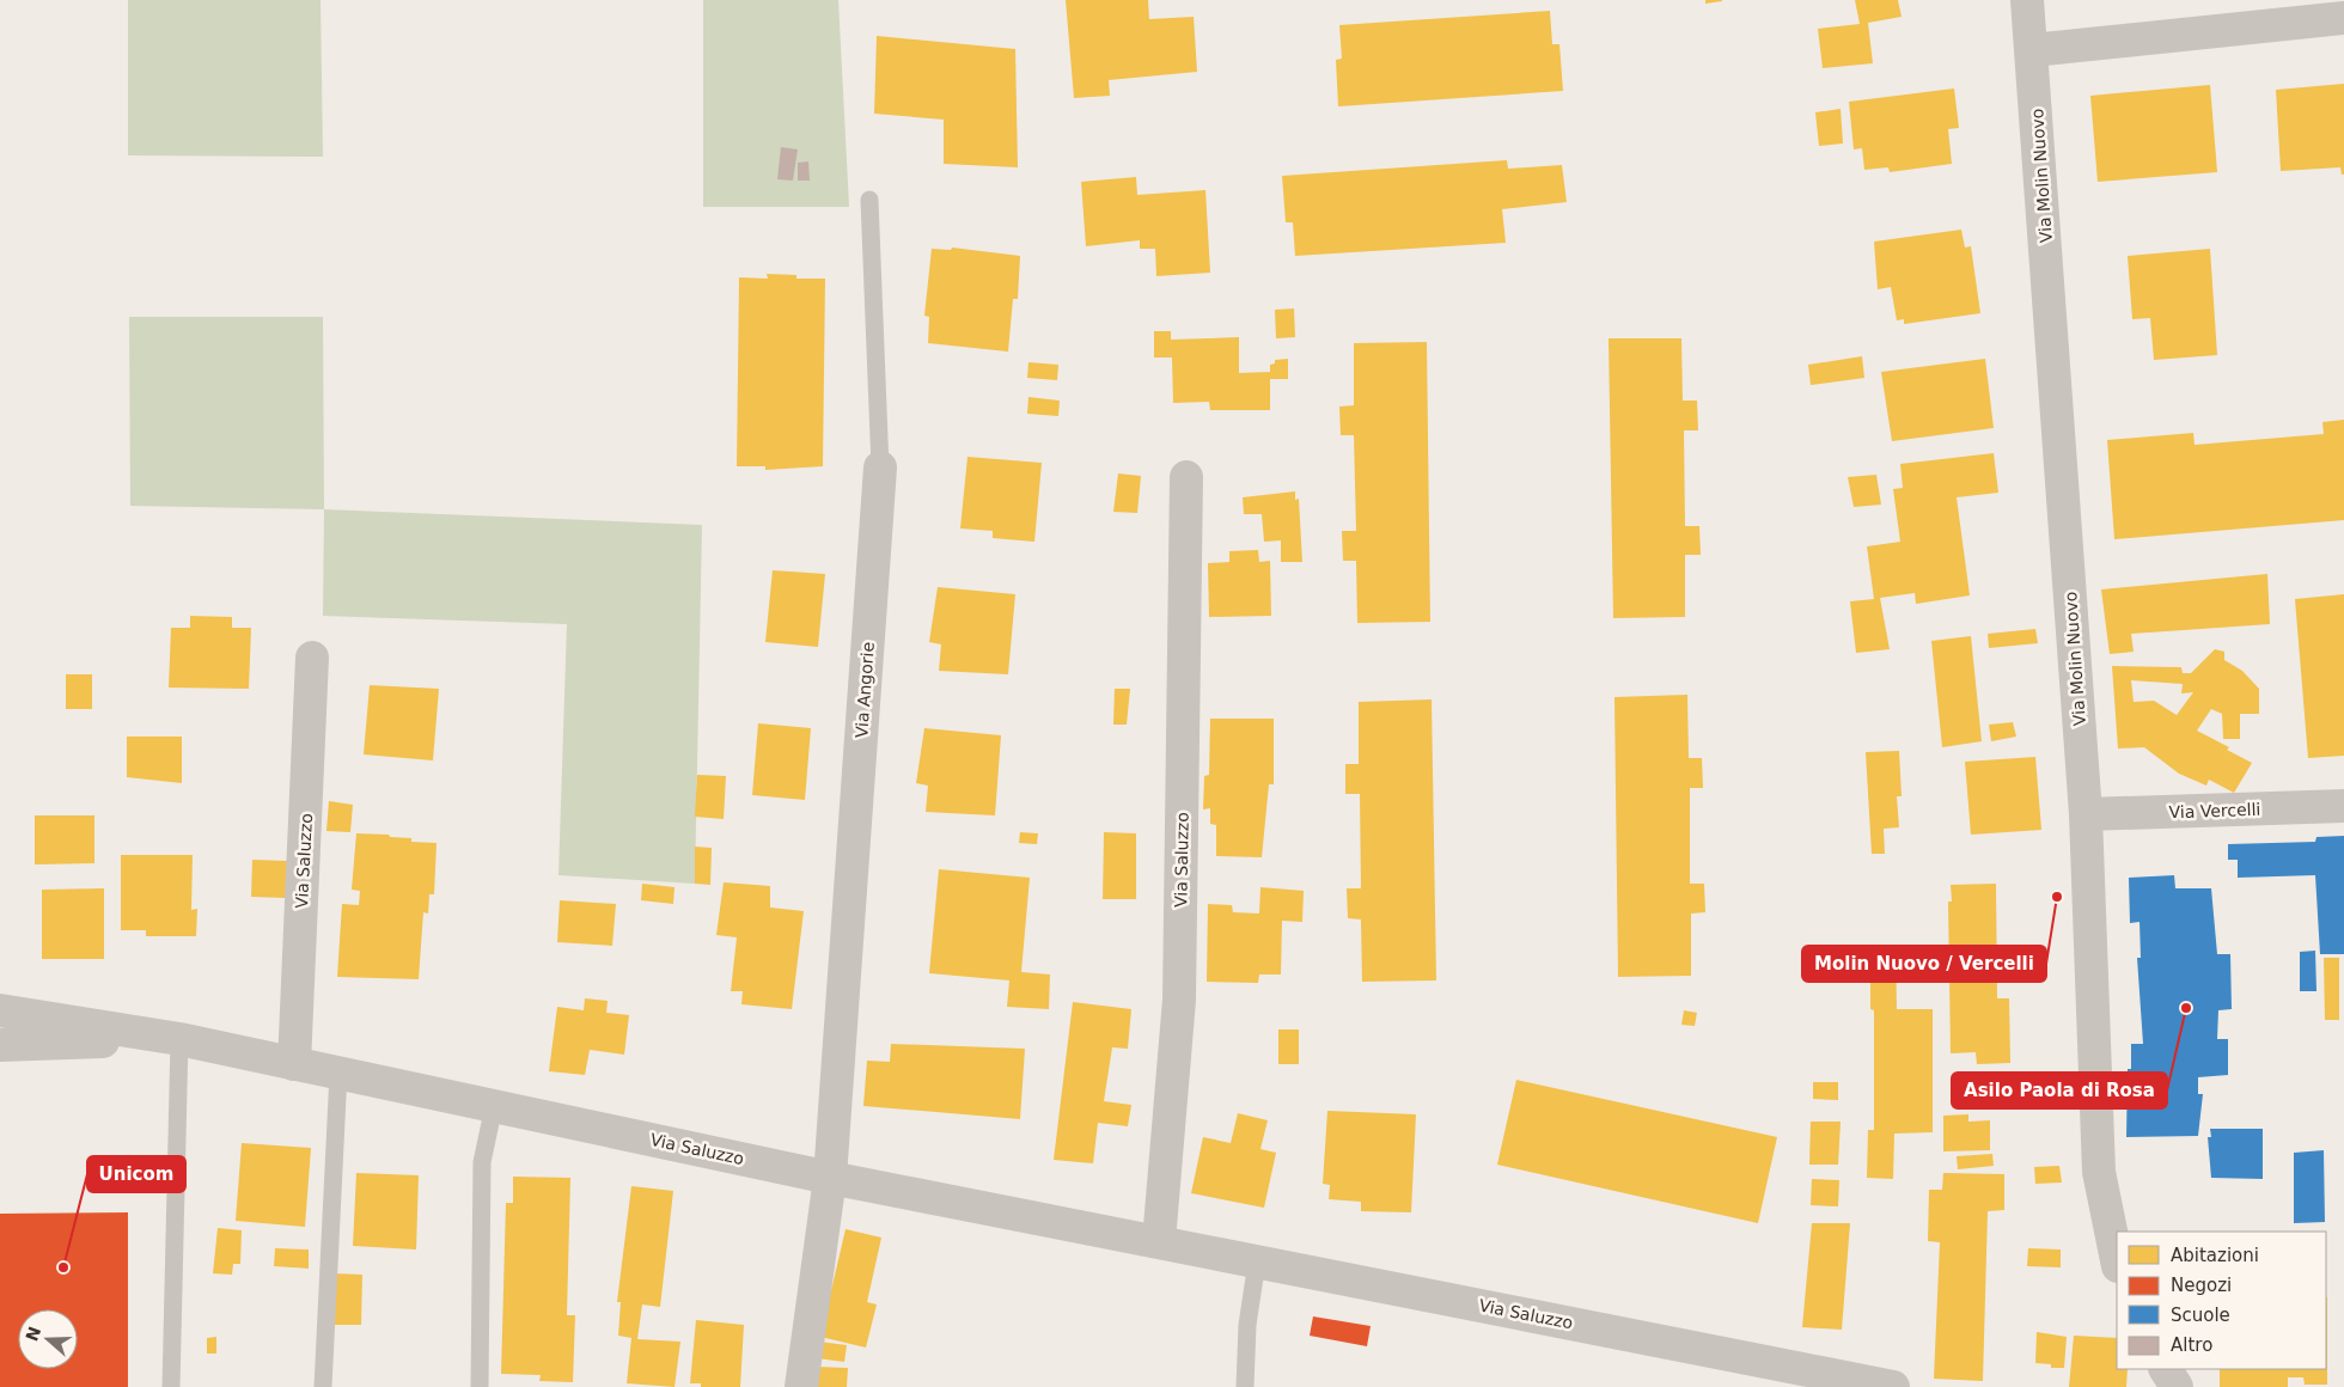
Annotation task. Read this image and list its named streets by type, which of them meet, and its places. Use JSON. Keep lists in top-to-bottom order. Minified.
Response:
{"streets":{"street":["Via Molin Nuovo","Via Angorie","Via Vercelli","Via Saluzzo"]},"crossings":[["Via Molin Nuovo","Via Vercelli"],["Via Angorie","Via Saluzzo"]],"places":["Molin Nuovo / Vercelli","Asilo Paola di Rosa","Unicom"],"legend":["Abitazioni","Negozi","Scuole","Altro"],"north":"left"}
